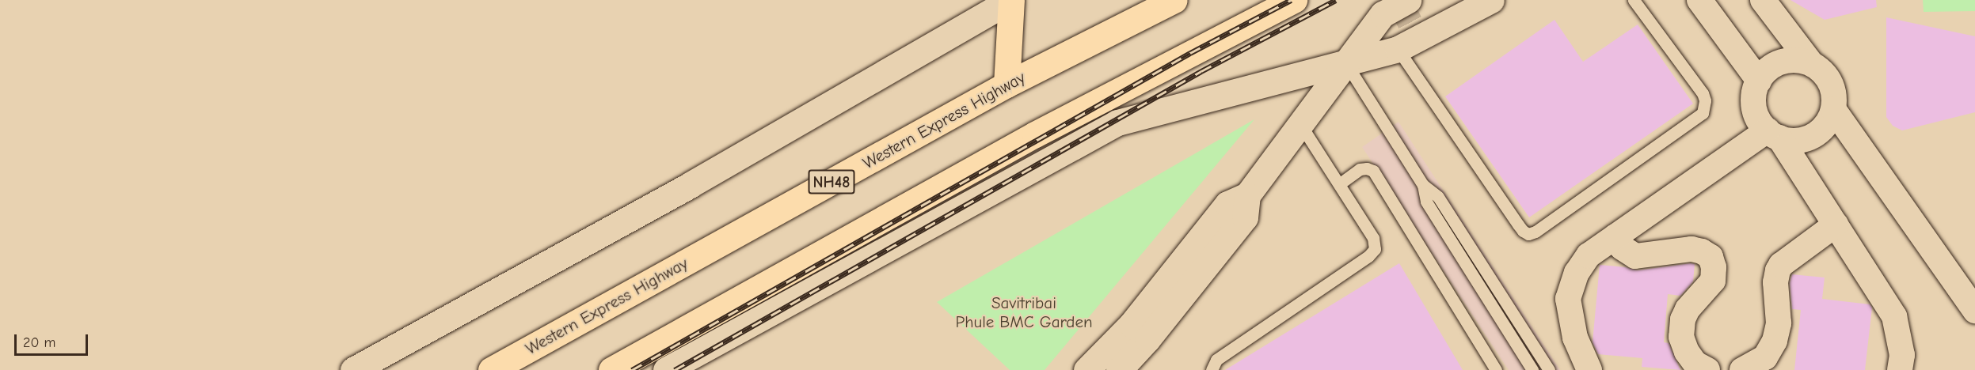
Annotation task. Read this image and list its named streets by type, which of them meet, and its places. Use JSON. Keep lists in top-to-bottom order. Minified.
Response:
{"streets":{"highway":["Western Express Highway","NH48"]},"parks":["Savitribai Phule BMC Garden"],"scale_bar":"20 m"}
